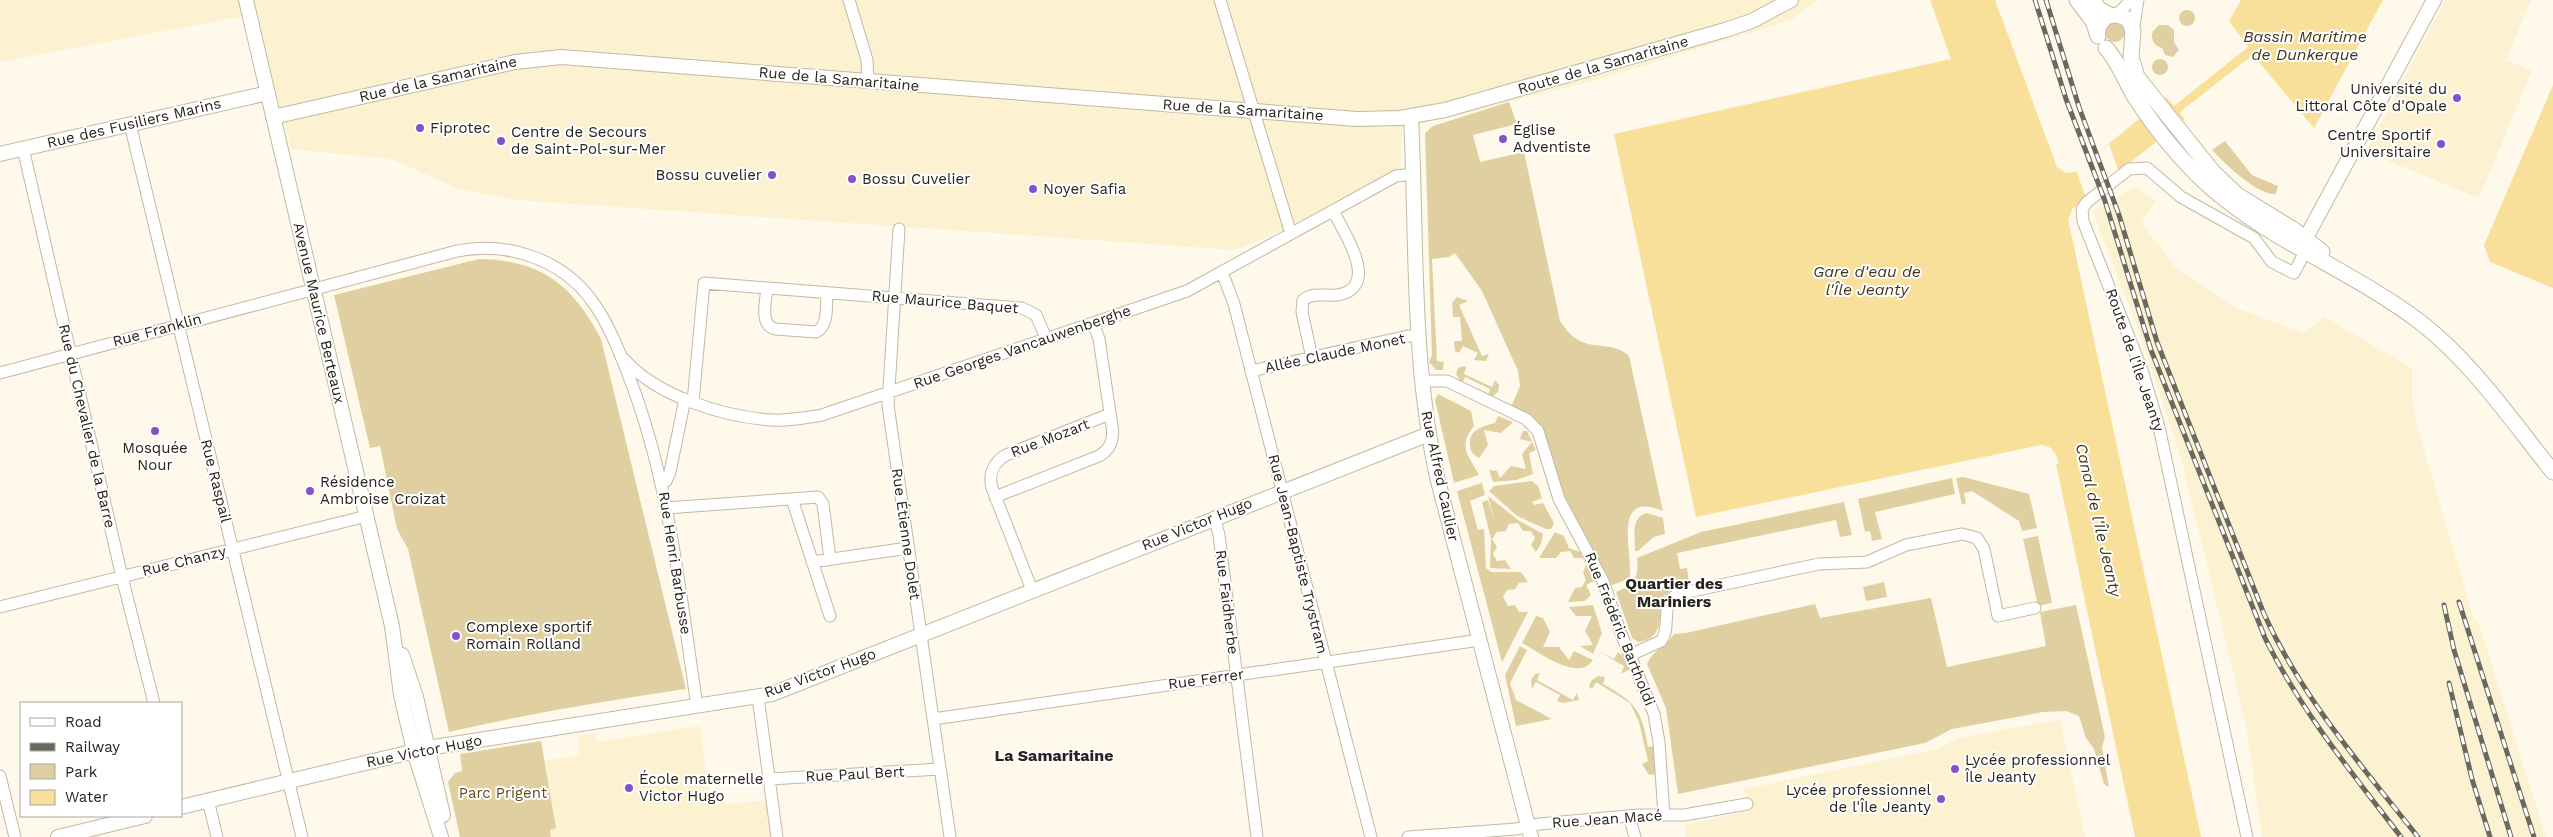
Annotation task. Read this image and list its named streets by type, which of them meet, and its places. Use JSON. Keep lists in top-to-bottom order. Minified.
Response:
{"streets":{"street":["Route de la Samaritaine","Rue de la Samaritaine","Rue des Fusiliers Marins","Rue Maurice Baquet","Avenue Maurice Berteaux","Rue Franklin","Rue Georges Vancauwenberghe","Allée Claude Monet","Route de l'Île Jeanty","Rue du Chevalier de la Barre","Rue Mozart","Rue Alfred Caulier","Rue Raspail","Rue Victor Hugo","Rue Étienne Dolet","Rue Jean-Baptiste Trystram","Rue Chanzy","Rue Henri Barbusse","Rue Faidherbe","Rue Frédéric Bartholdi","Rue Ferrer","Rue Paul Bert","Rue Jean Macé"]},"crossings":[["Route de la Samaritaine","Rue de la Samaritaine"],["Route de la Samaritaine","Rue Alfred Caulier"],["Rue de la Samaritaine","Avenue Maurice Berteaux"],["Rue de la Samaritaine","Rue Alfred Caulier"],["Rue des Fusiliers Marins","Avenue Maurice Berteaux"],["Rue des Fusiliers Marins","Rue du Chevalier de la Barre"],["Rue des Fusiliers Marins","Rue Raspail"],["Rue Maurice Baquet","Rue Georges Vancauwenberghe"],["Rue Maurice Baquet","Rue Étienne Dolet"],["Rue Maurice Baquet","Rue Henri Barbusse"],["Avenue Maurice Berteaux","Rue Franklin"],["Avenue Maurice Berteaux","Rue Victor Hugo"],["Avenue Maurice Berteaux","Rue Chanzy"],["Rue Franklin","Rue Georges Vancauwenberghe"],["Rue Franklin","Rue du Chevalier de la Barre"],["Rue Franklin","Rue Raspail"],["Rue Franklin","Rue Henri Barbusse"],["Rue Georges Vancauwenberghe","Rue Mozart"],["Rue Georges Vancauwenberghe","Rue Alfred Caulier"],["Rue Georges Vancauwenberghe","Rue Étienne Dolet"],["Rue Georges Vancauwenberghe","Rue Jean-Baptiste Trystram"],["Rue Georges Vancauwenberghe","Rue Henri Barbusse"],["Allée Claude Monet","Rue Alfred Caulier"],["Allée Claude Monet","Rue Jean-Baptiste Trystram"],["Rue du Chevalier de la Barre","Rue Chanzy"],["Rue Mozart","Rue Victor Hugo"],["Rue Alfred Caulier","Rue Victor Hugo"],["Rue Alfred Caulier","Rue Frédéric Bartholdi"],["Rue Alfred Caulier","Rue Ferrer"],["Rue Alfred Caulier","Rue Jean Macé"],["Rue Raspail","Rue Victor Hugo"],["Rue Raspail","Rue Chanzy"],["Rue Victor Hugo","Rue Étienne Dolet"],["Rue Victor Hugo","Rue Jean-Baptiste Trystram"],["Rue Victor Hugo","Rue Henri Barbusse"],["Rue Victor Hugo","Rue Faidherbe"],["Rue Étienne Dolet","Rue Ferrer"],["Rue Étienne Dolet","Rue Paul Bert"],["Rue Jean-Baptiste Trystram","Rue Ferrer"],["Rue Faidherbe","Rue Ferrer"],["Rue Frédéric Bartholdi","Rue Jean Macé"]],"districts":["Quartier des Mariniers","La Samaritaine"],"water":["Bassin Maritime de Dunkerque","Gare d'eau de l'Île Jeanty","Canal de l'Île Jeanty"],"parks":["Parc Prigent"],"places":["Université du Littoral Côte d'Opale","Fiprotec","Église Adventiste","Centre de Secours de Saint-Pol-sur-Mer","Centre Sportif Universitaire","Bossu cuvelier","Bossu Cuvelier","Noyer Safia","Mosquée Nour","Résidence Ambroise Croizat","Complexe sportif Romain Rolland","Lycée professionnel Île Jeanty","École maternelle Victor Hugo","Lycée professionnel de l'Île Jeanty"],"legend":["Road","Railway","Park","Water"]}
